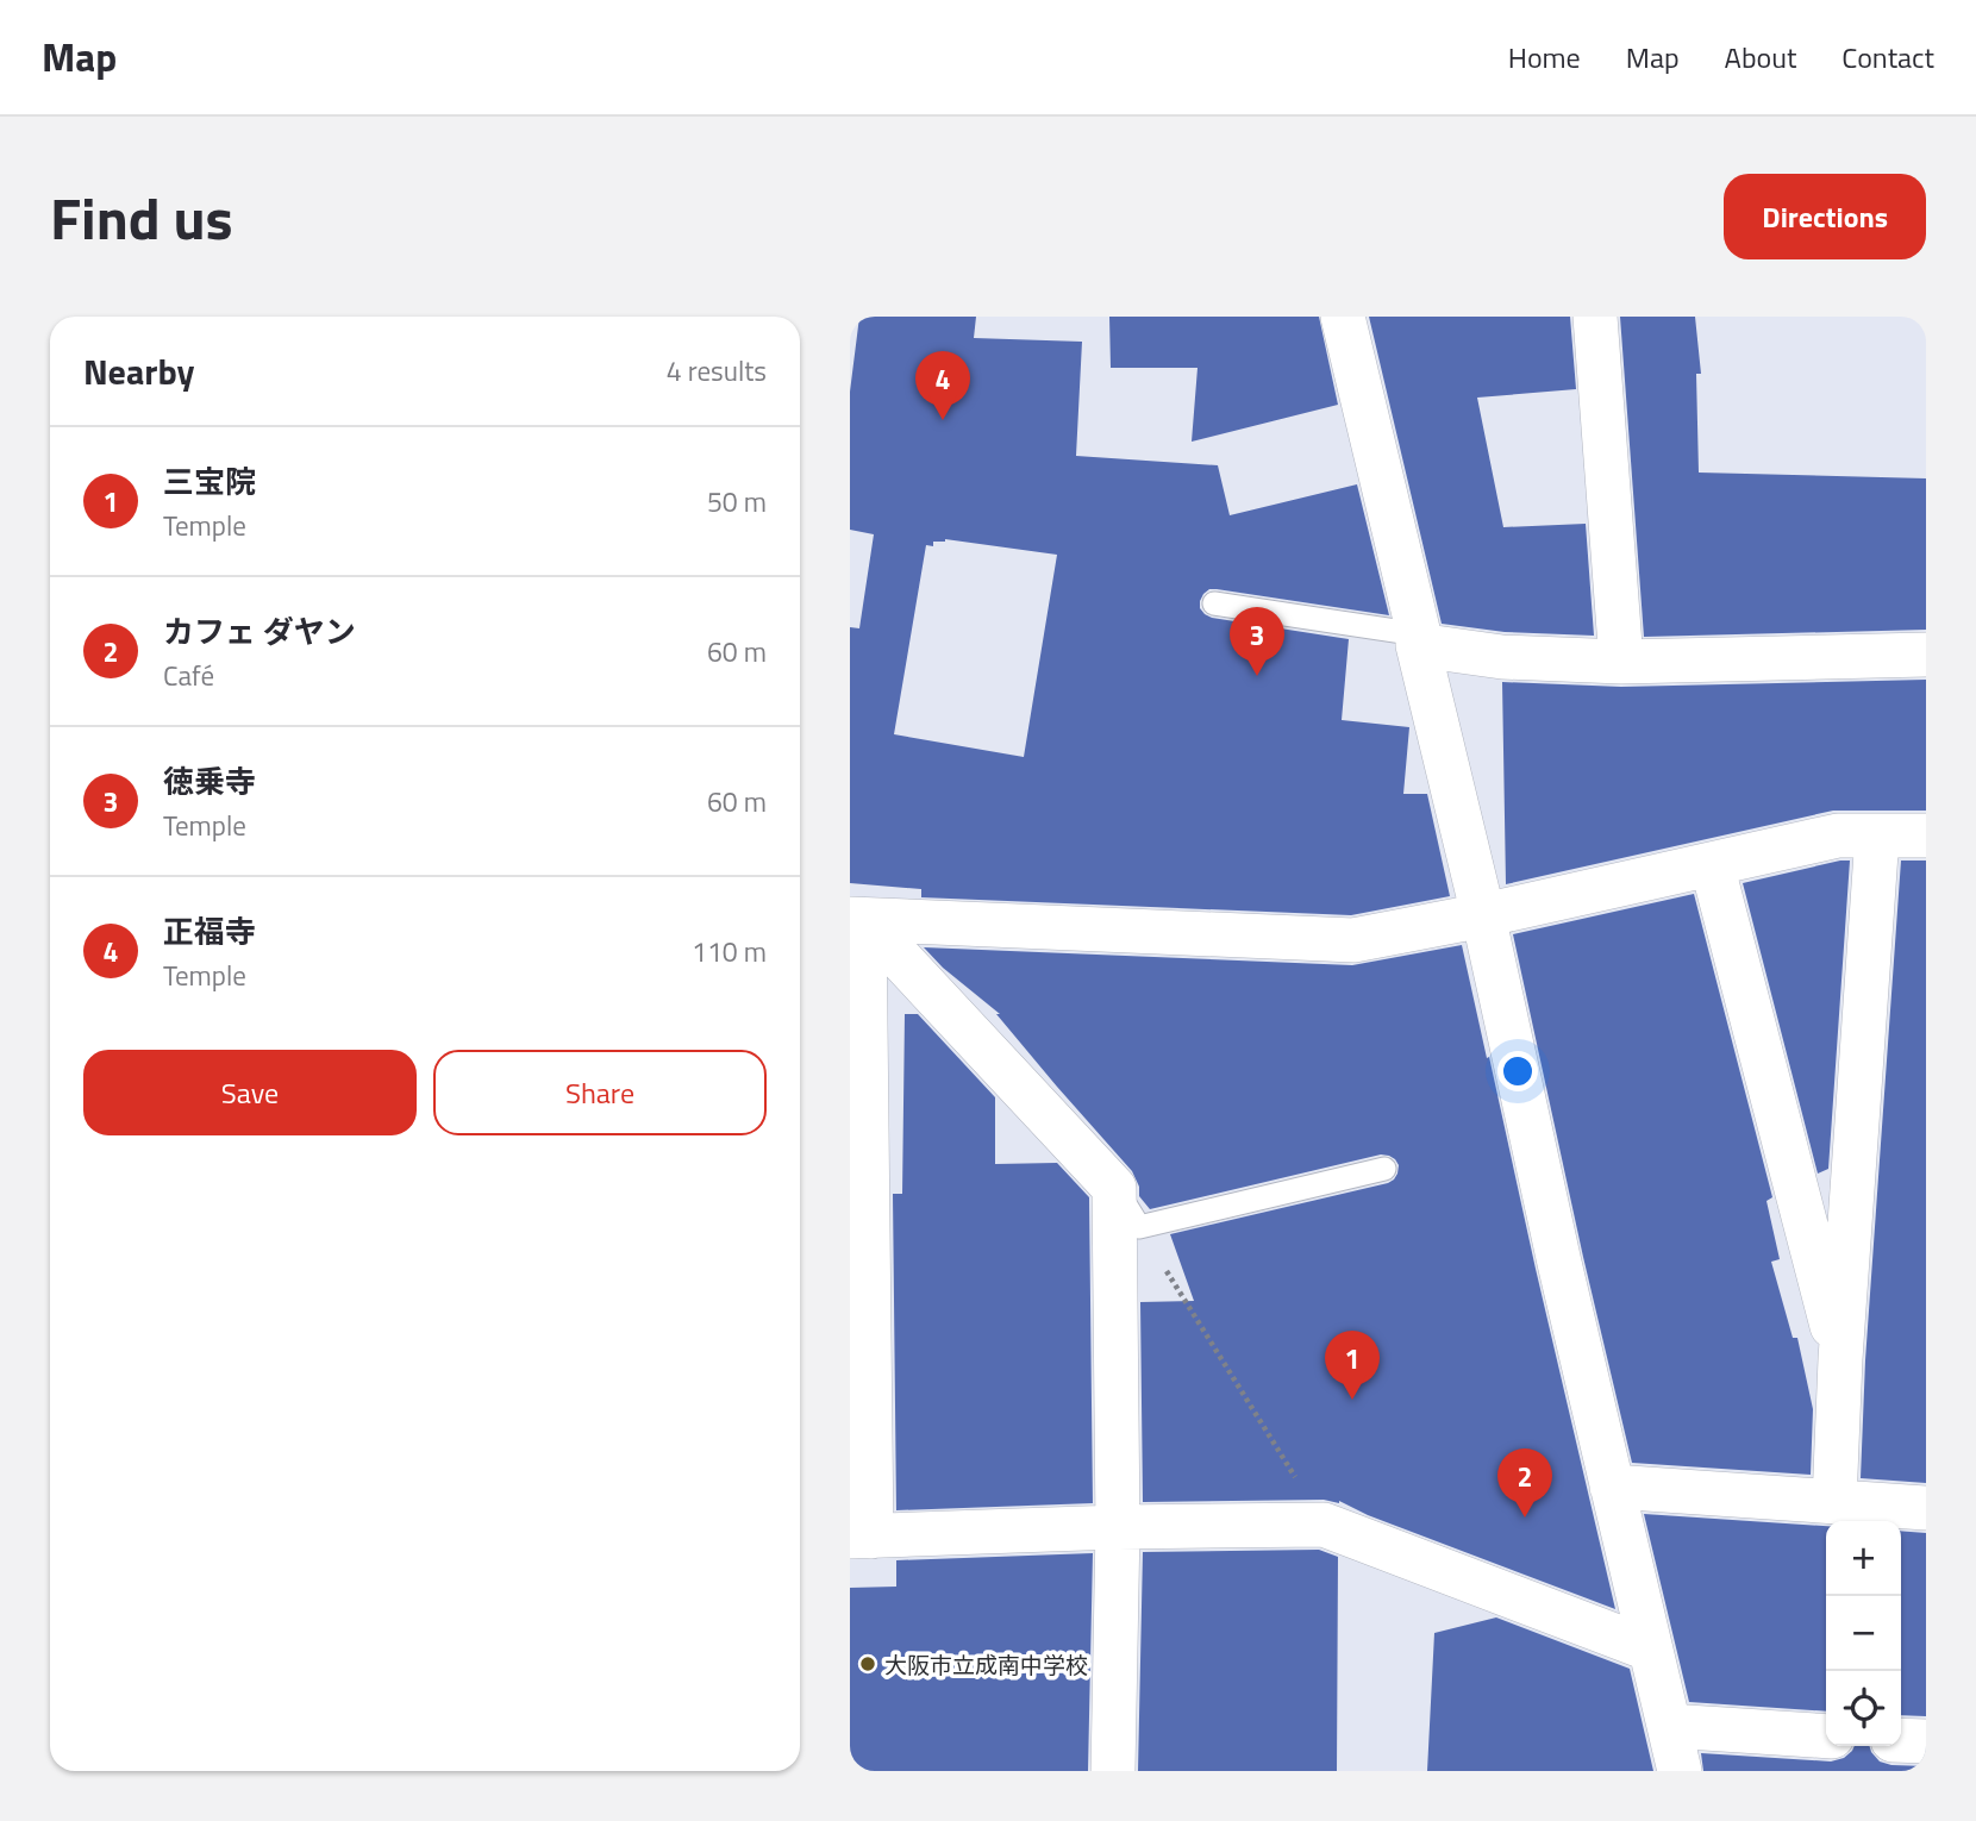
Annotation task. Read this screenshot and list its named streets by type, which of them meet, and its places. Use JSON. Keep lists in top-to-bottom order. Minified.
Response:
{"places":["大阪市立成南中学校"],"page":{"header":"Map","nav":["Home","Map","About","Contact"],"title":"Find us","buttons":["Directions",["Save","Share"]],"heading":["Nearby","4 results"],"pins":["4","3","1","2"],"list":[{"mark":"1","name":"三宝院","note":"Temple","value":"50 m"},{"mark":"2","name":"カフェ ダヤン","note":"Café","value":"60 m"},{"mark":"3","name":"徳乗寺","note":"Temple","value":"60 m"},{"mark":"4","name":"正福寺","note":"Temple","value":"110 m"}],"map_buttons":["+","−"]}}
